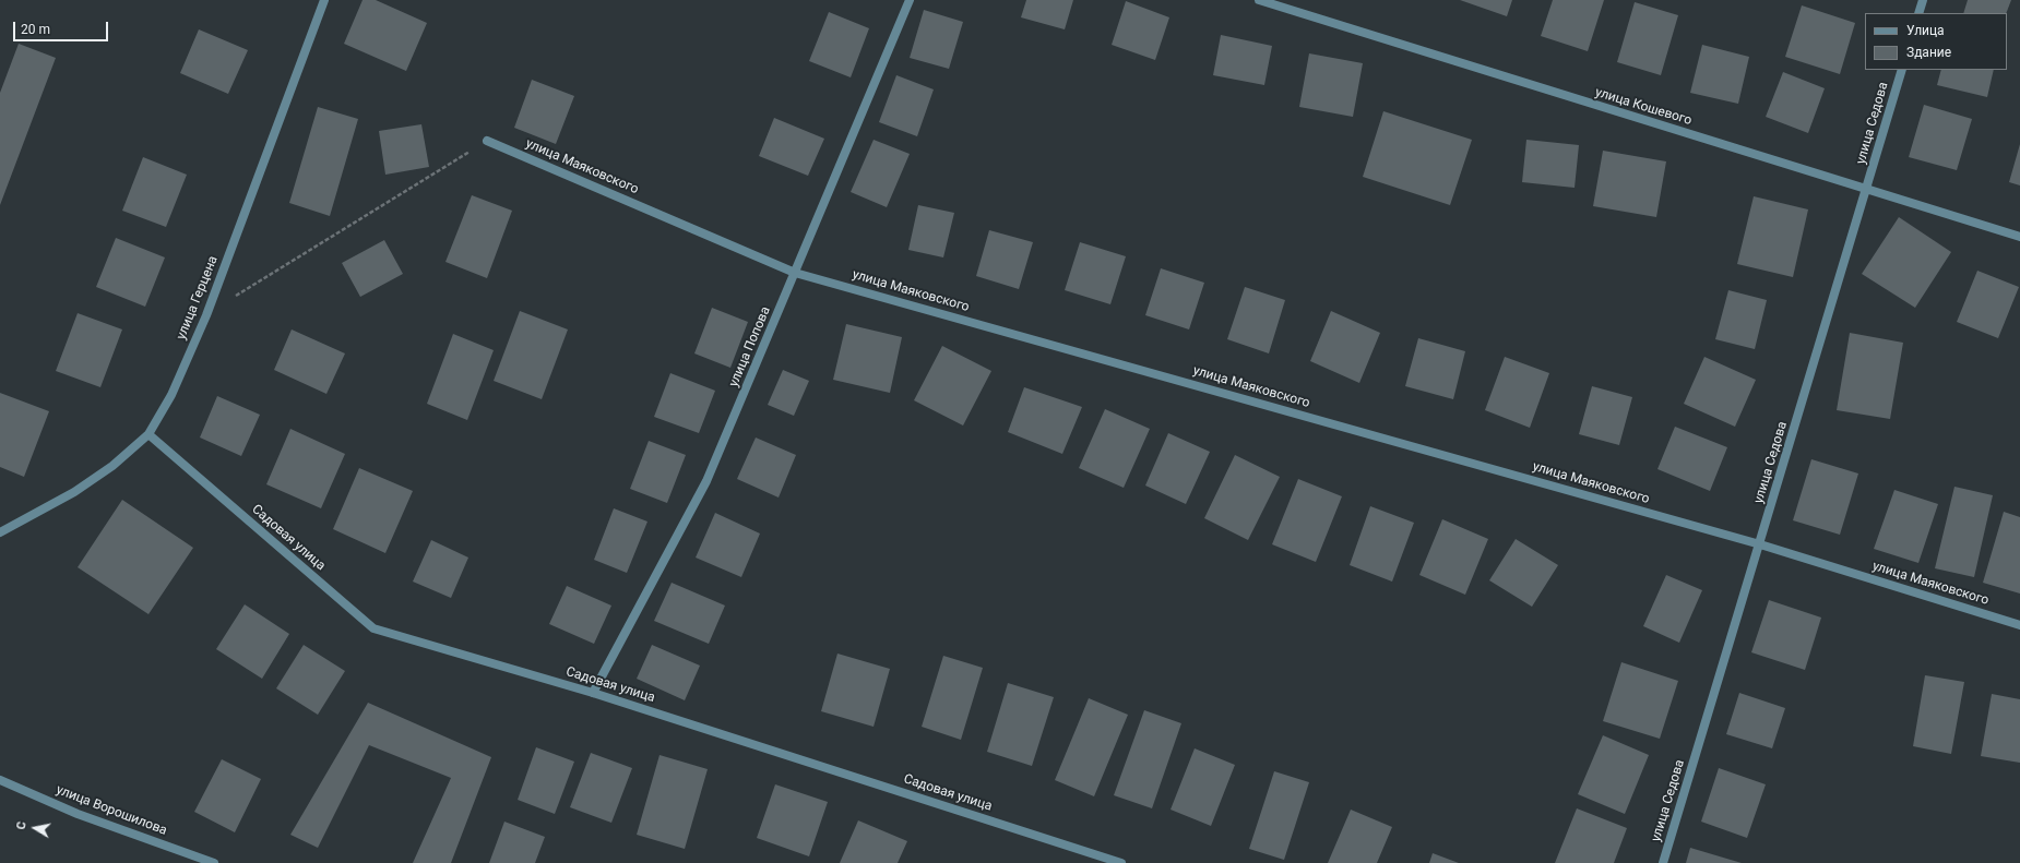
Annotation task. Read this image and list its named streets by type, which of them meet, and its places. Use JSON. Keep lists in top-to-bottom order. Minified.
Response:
{"streets":{"street":["улица Кошевого","улица Седова","улица Маяковского","улица Герцена","улица Попова","Садовая улица","улица Ворошилова"]},"crossings":[["улица Кошевого","улица Седова"],["улица Седова","улица Маяковского"],["улица Маяковского","улица Попова"],["улица Герцена","Садовая улица"],["улица Попова","Садовая улица"]],"legend":["Улица","Здание"],"scale_bar":"20 m","north":"left"}
